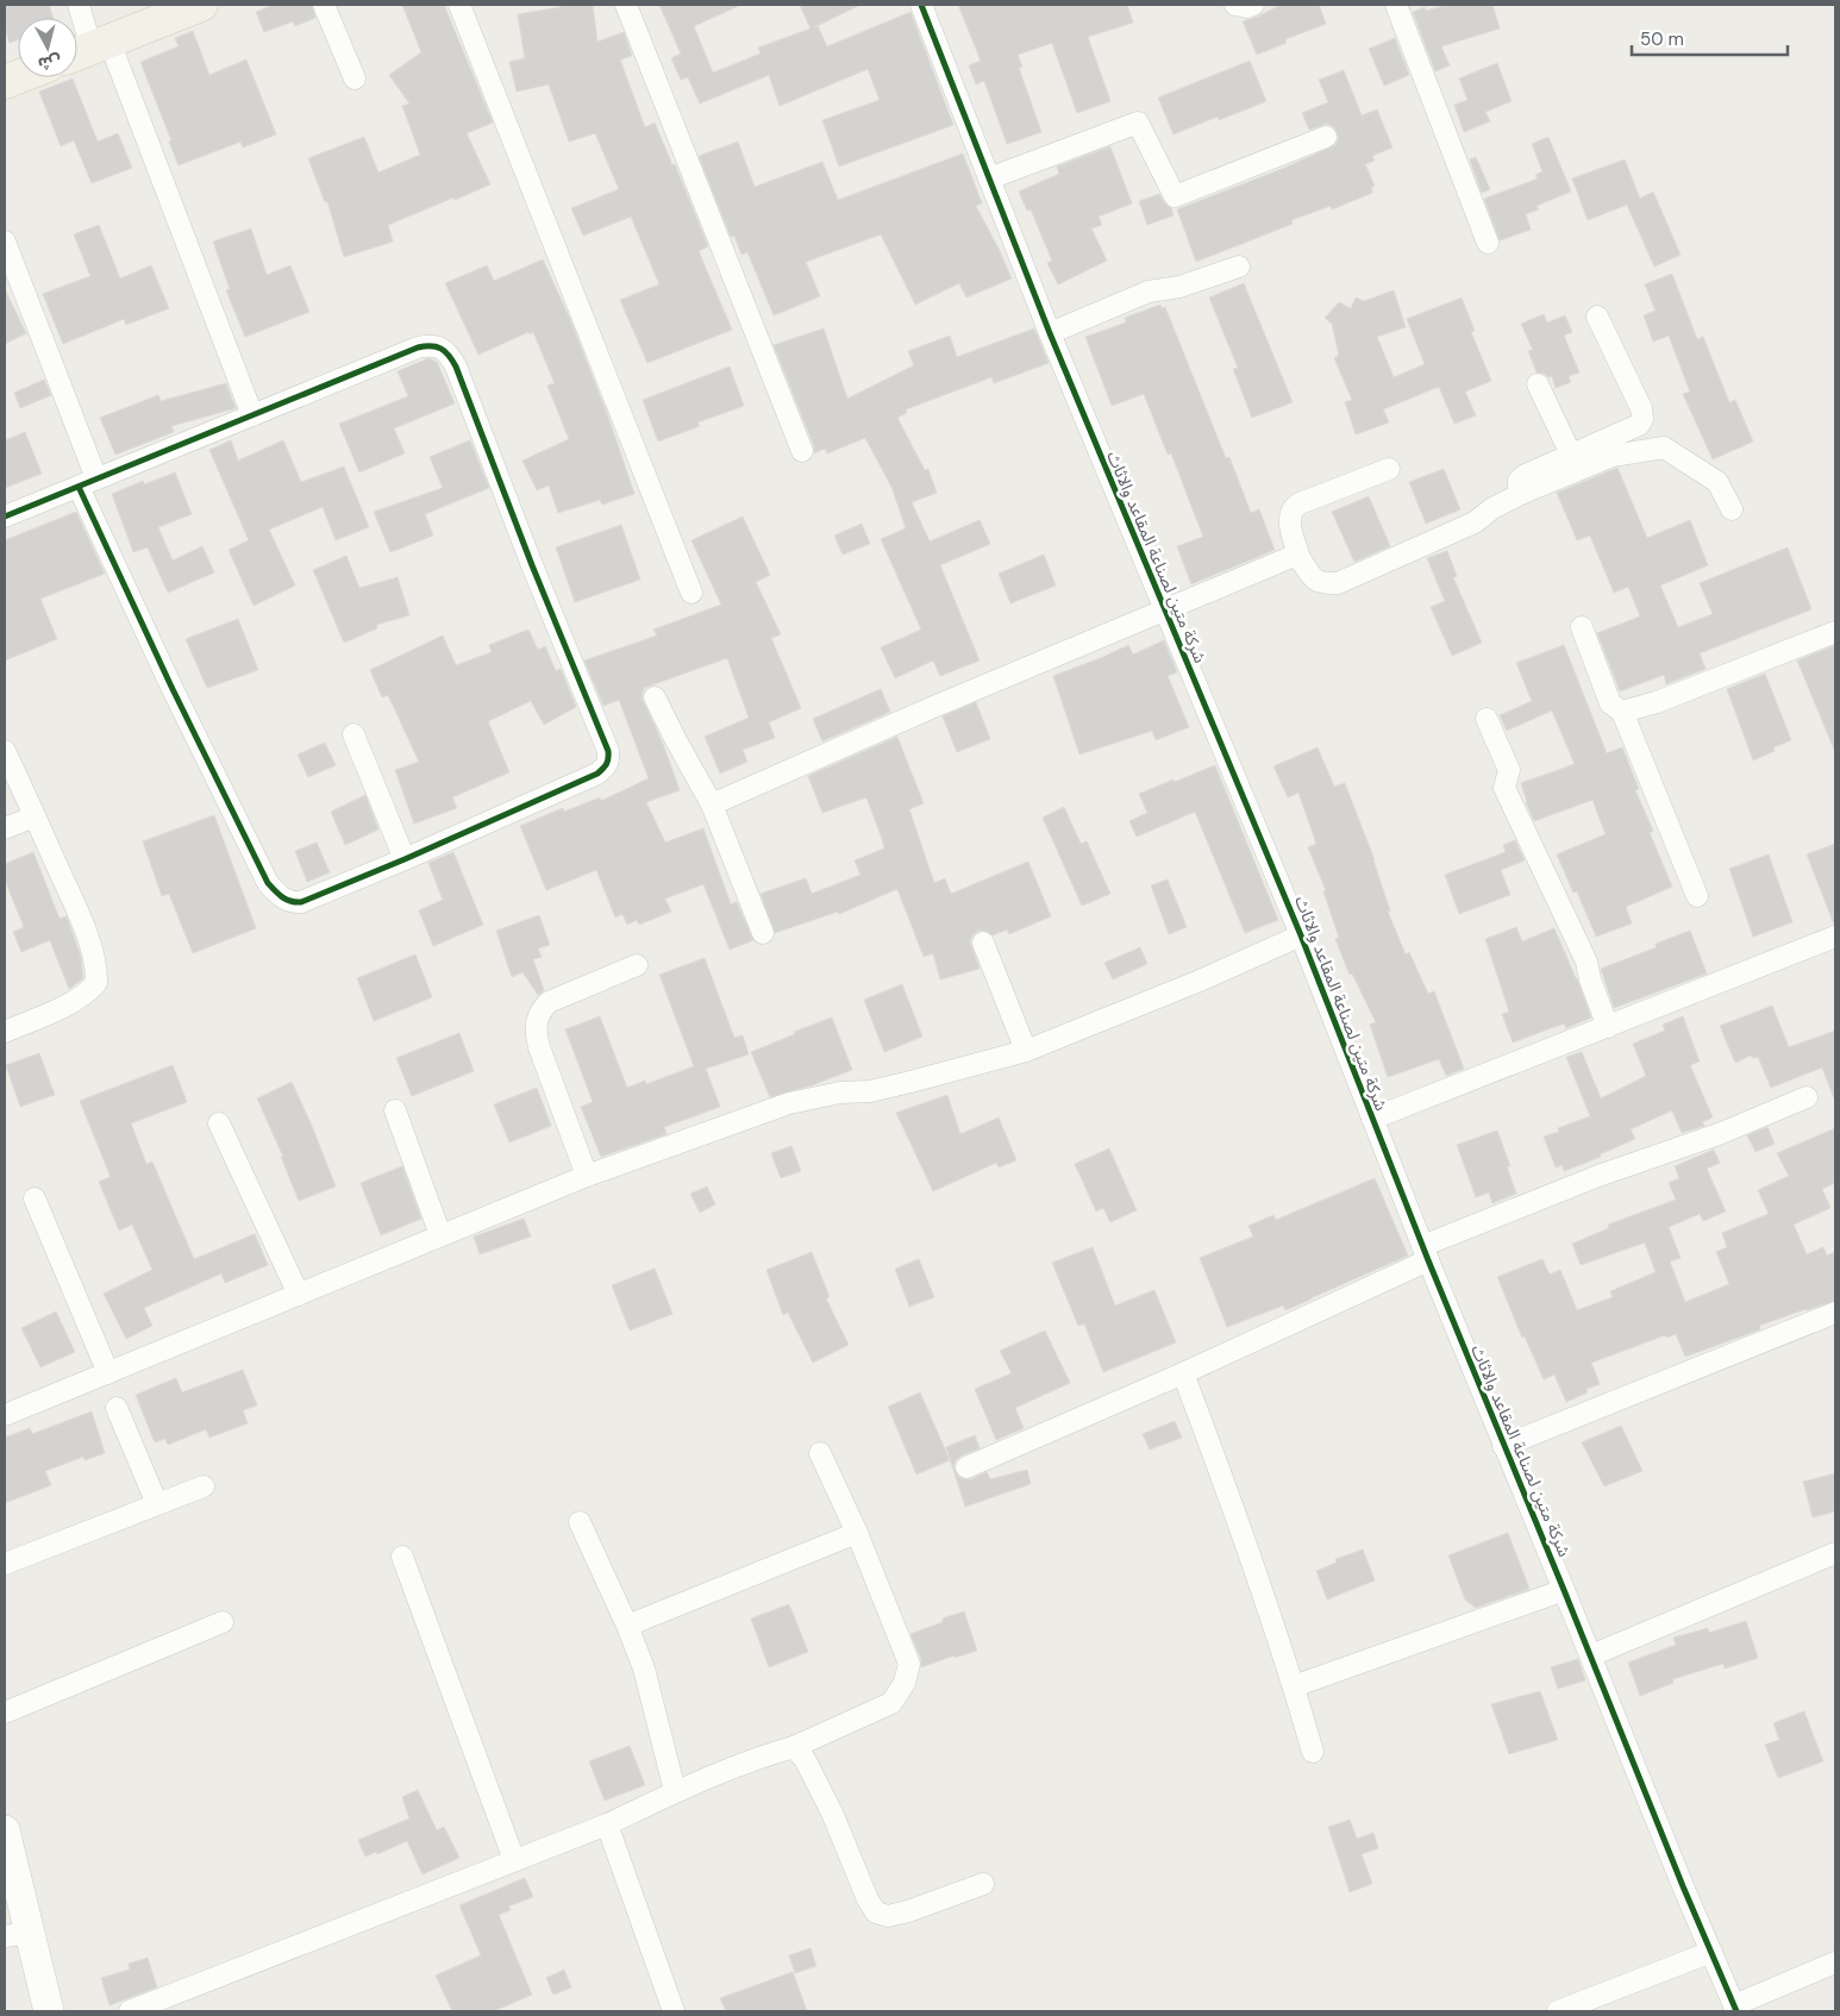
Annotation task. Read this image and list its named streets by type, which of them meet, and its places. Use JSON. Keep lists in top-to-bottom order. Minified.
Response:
{"streets":{"street":["شركة متين لصناعة المقاعد والاثاث"]},"scale_bar":"50 m","north":"bottom"}
